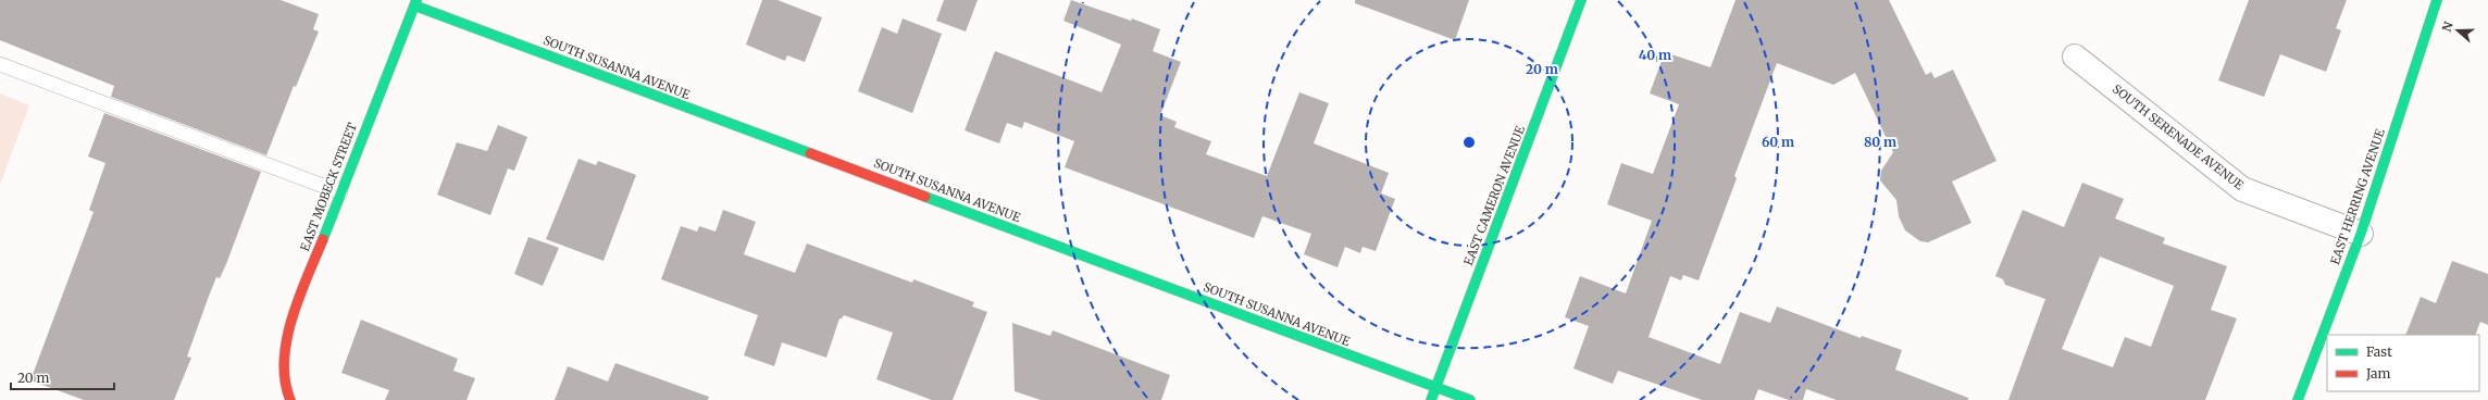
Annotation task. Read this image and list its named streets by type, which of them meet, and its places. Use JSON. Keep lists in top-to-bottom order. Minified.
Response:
{"streets":{"street":["SOUTH SUSANNA AVENUE","SOUTH SERENADE AVENUE","EAST MOBECK STREET","EAST CAMERON AVENUE","EAST HERRING AVENUE"]},"crossings":[["SOUTH SUSANNA AVENUE","EAST MOBECK STREET"],["SOUTH SUSANNA AVENUE","EAST CAMERON AVENUE"],["SOUTH SERENADE AVENUE","EAST HERRING AVENUE"]],"legend":["Fast","Jam"],"scale_bar":"20 m","north":"left","rings":["40 m","20 m","60 m","80 m"]}
